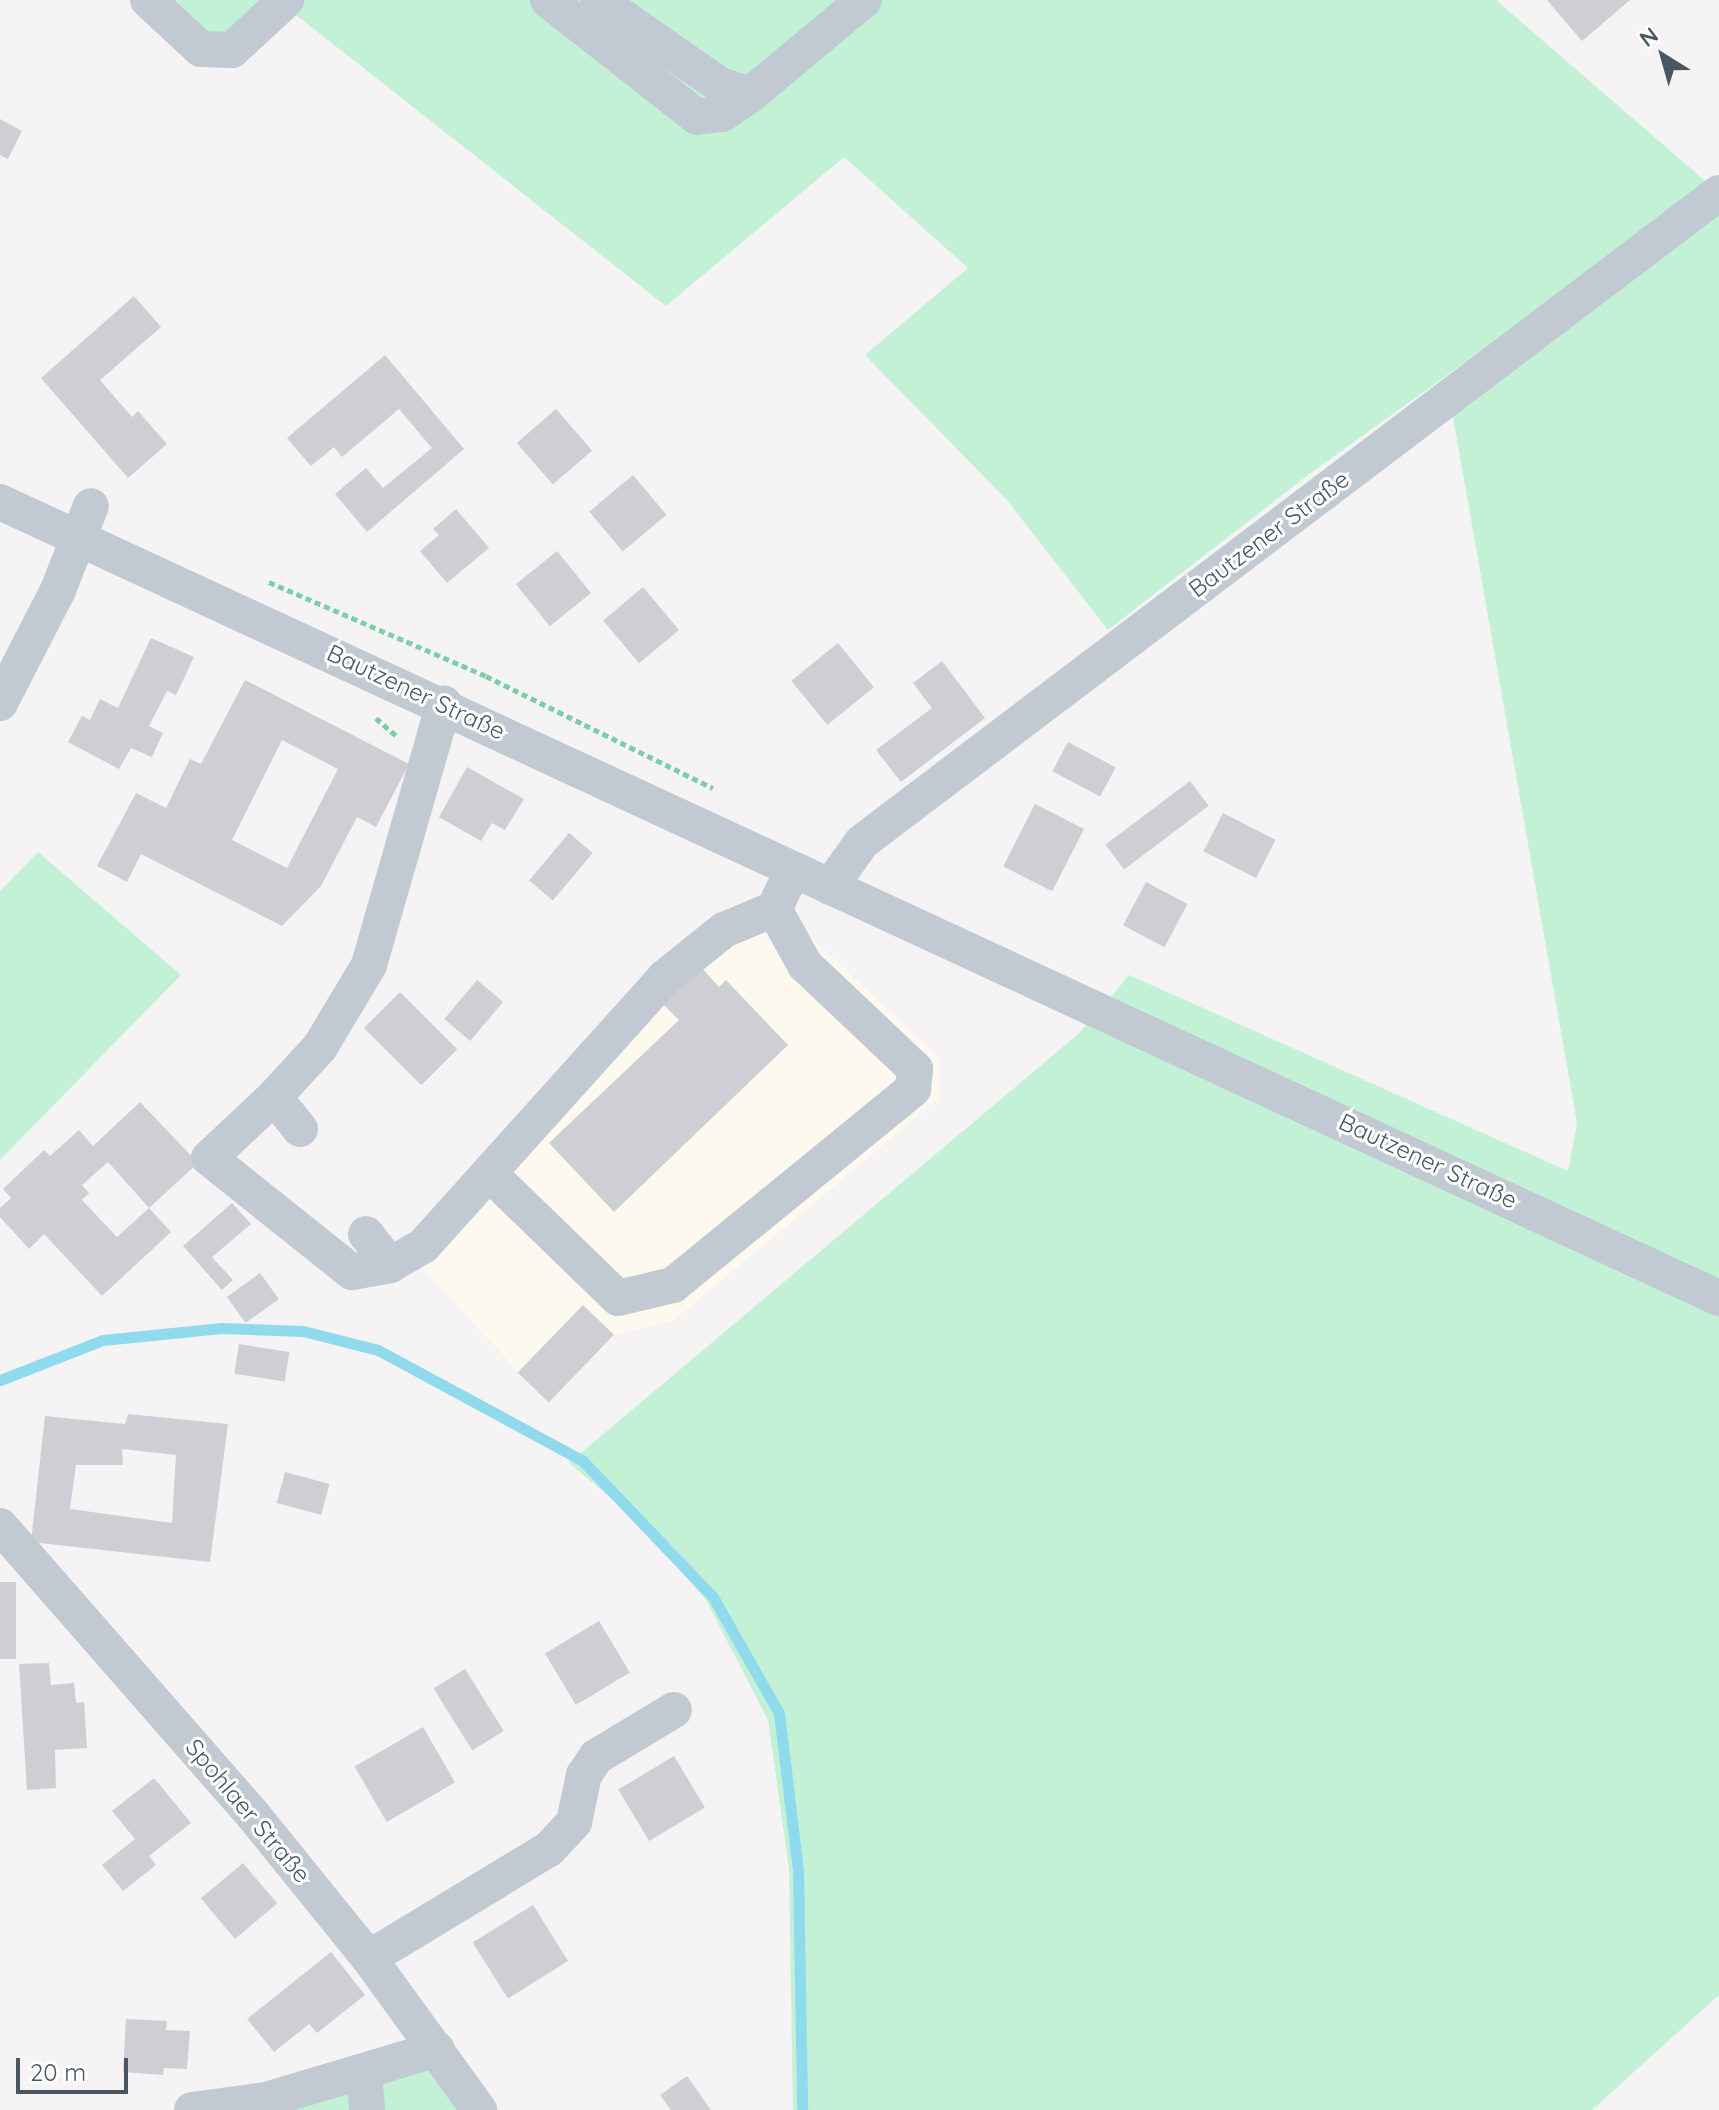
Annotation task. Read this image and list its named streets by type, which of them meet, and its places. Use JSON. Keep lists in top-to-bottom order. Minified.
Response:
{"streets":{"street":["Bautzener Straße","Spohlaer Straße"]},"scale_bar":"20 m","north":"top left"}
